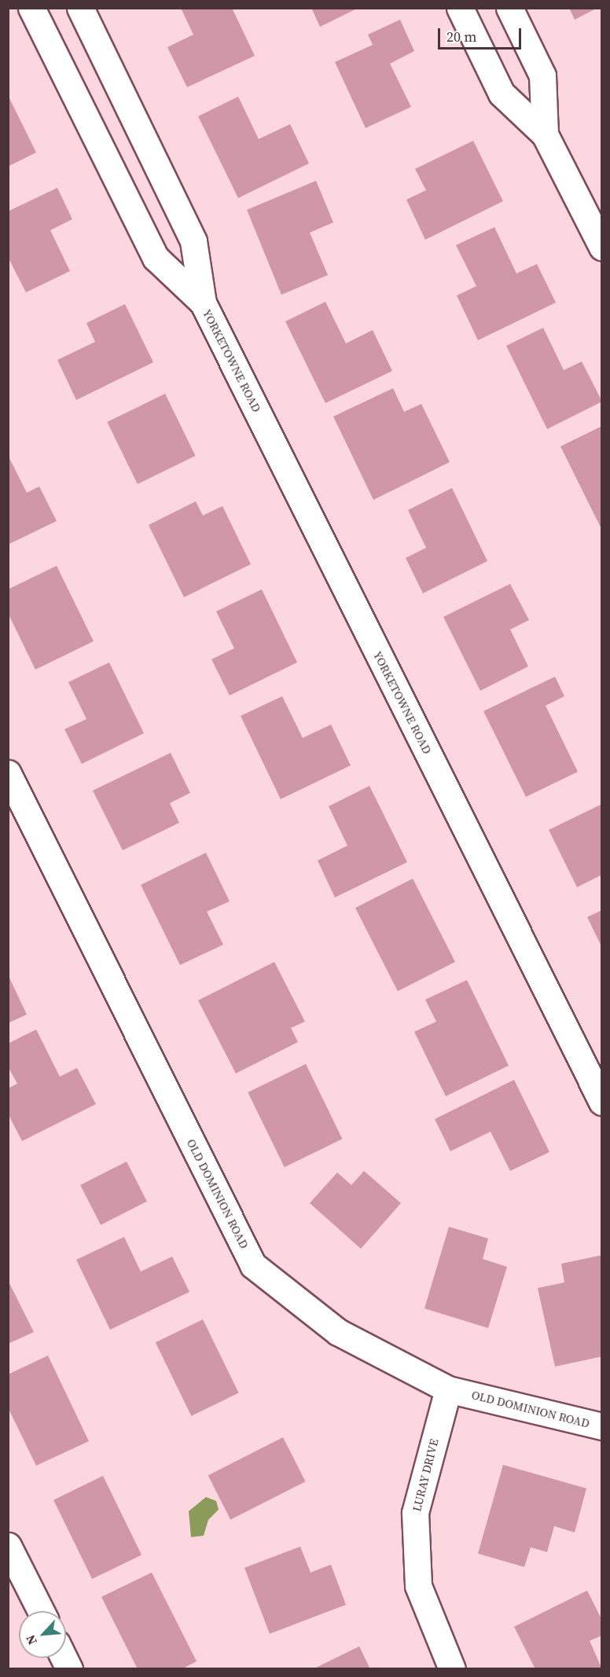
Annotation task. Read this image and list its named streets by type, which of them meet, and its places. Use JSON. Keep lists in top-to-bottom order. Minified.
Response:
{"streets":{"street":["YORKETOWNE ROAD","OLD DOMINION ROAD","LURAY DRIVE"]},"crossings":[["OLD DOMINION ROAD","LURAY DRIVE"]],"scale_bar":"20 m","north":"bottom left"}
